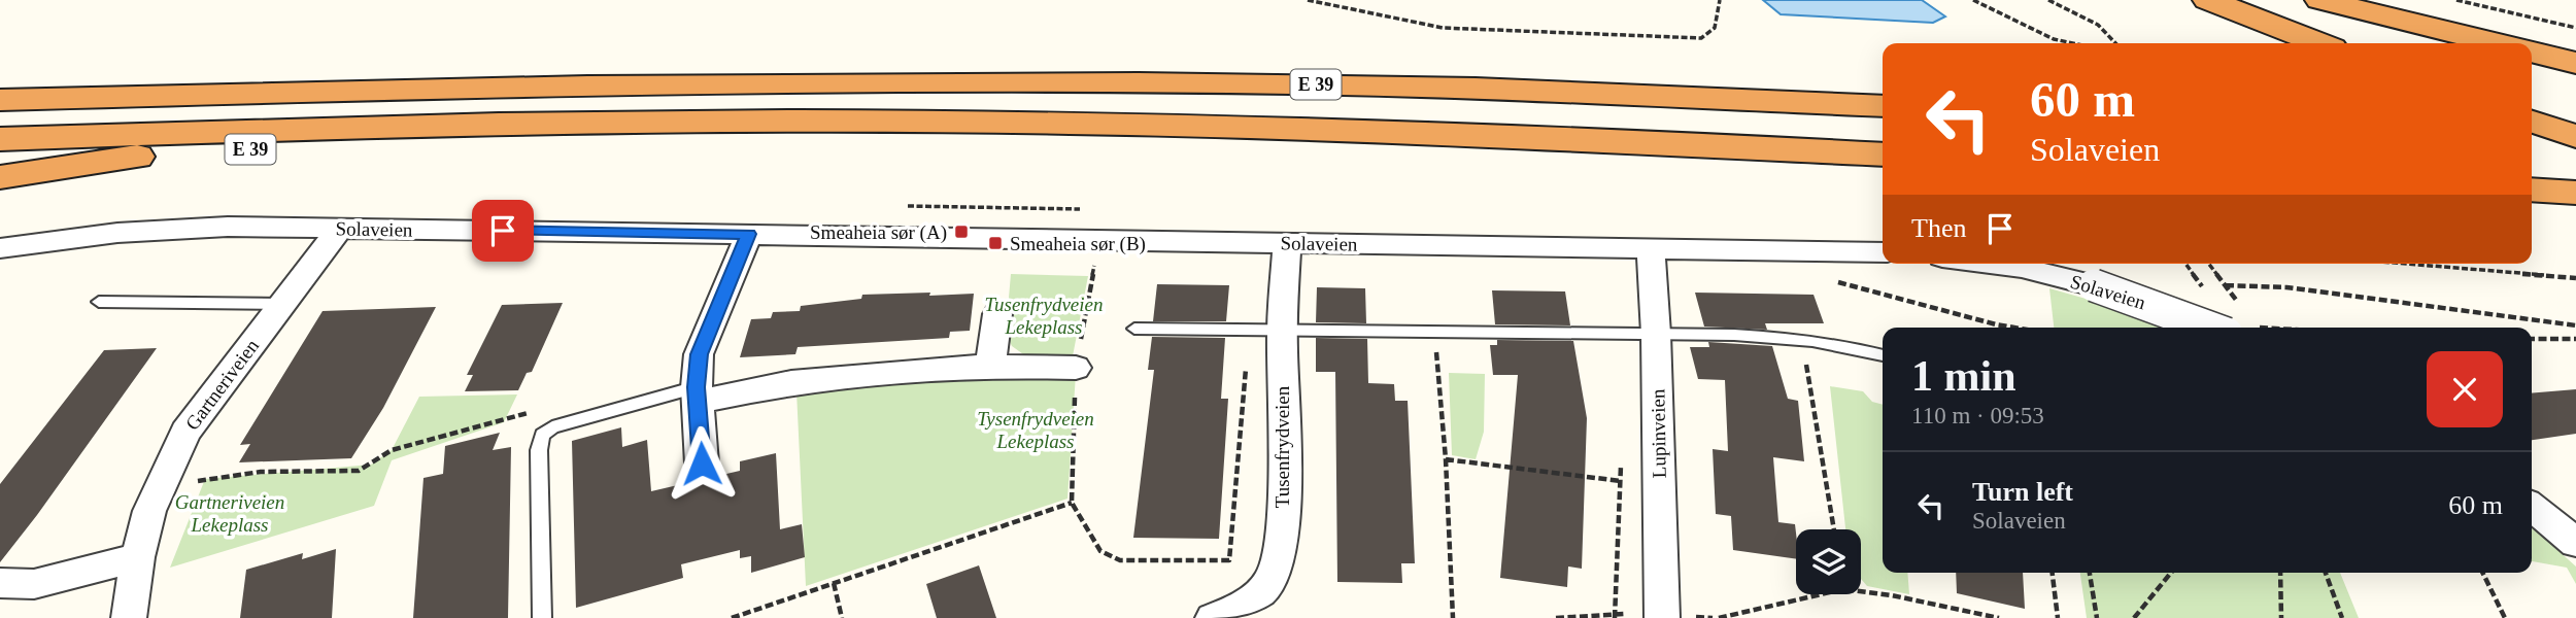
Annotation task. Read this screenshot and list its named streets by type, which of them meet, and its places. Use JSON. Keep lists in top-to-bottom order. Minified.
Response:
{"streets":{"highway":["E 39"],"street":["Solaveien","Gartneriveien","Lupinveien","Tusenfrydveien"]},"crossings":[["Solaveien","Gartneriveien"],["Solaveien","Lupinveien"],["Solaveien","Tusenfrydveien"]],"parks":["Tusenfrydveien Lekeplass","Tysenfrydveien Lekeplass","Gartneriveien Lekeplass"],"places":{"transit":["Smeaheia sør (A)","Smeaheia sør (B)"]},"page":{"turn":["60 m","Solaveien"],"then":"Then","heading":["1 min","110 m · 09:53"],"list":[{"name":"Turn left","note":"Solaveien","value":"60 m"}]}}
